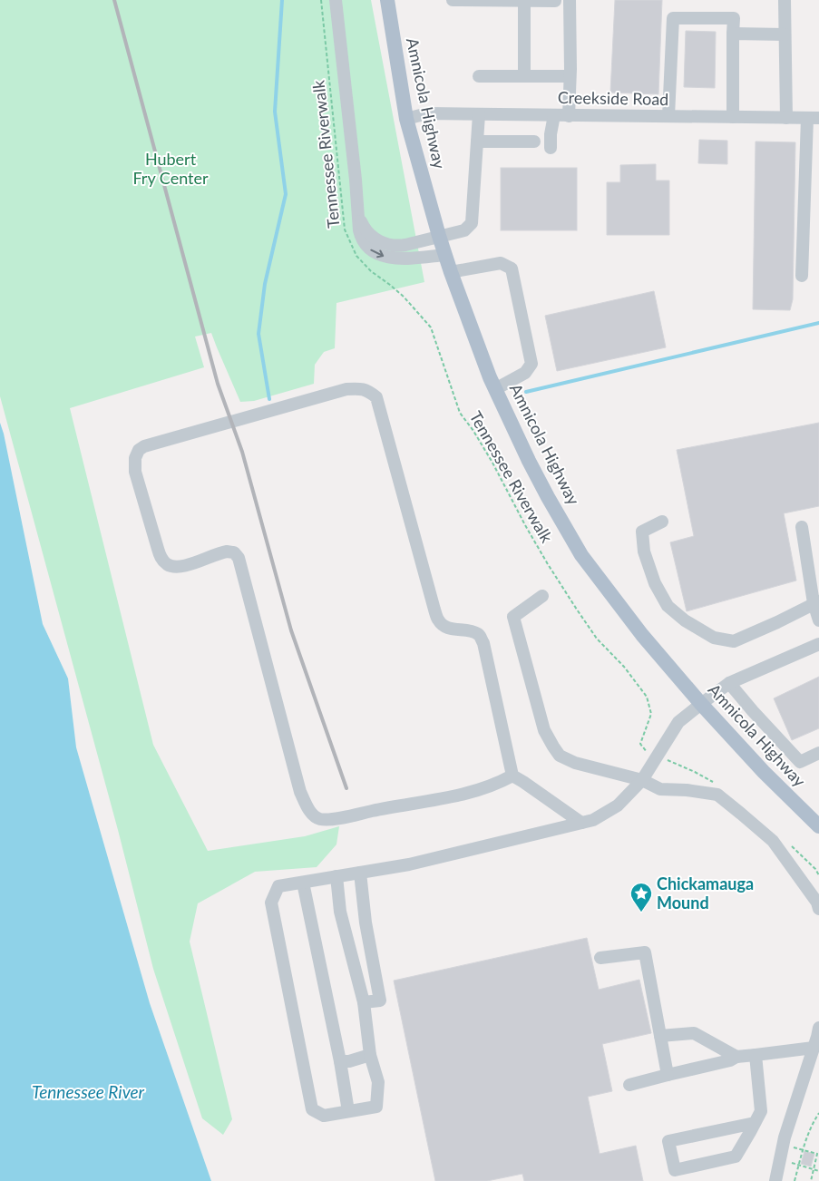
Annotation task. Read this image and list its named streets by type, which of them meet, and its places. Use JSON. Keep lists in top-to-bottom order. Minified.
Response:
{"streets":{"main road":["Amnicola Highway"],"street":["Creekside Road"],"path":["Tennessee Riverwalk"]},"crossings":[["Creekside Road","Amnicola Highway"]],"water":["Tennessee River"],"parks":["Hubert Fry Center"],"places":{"place":["Chickamauga Mound"]}}
